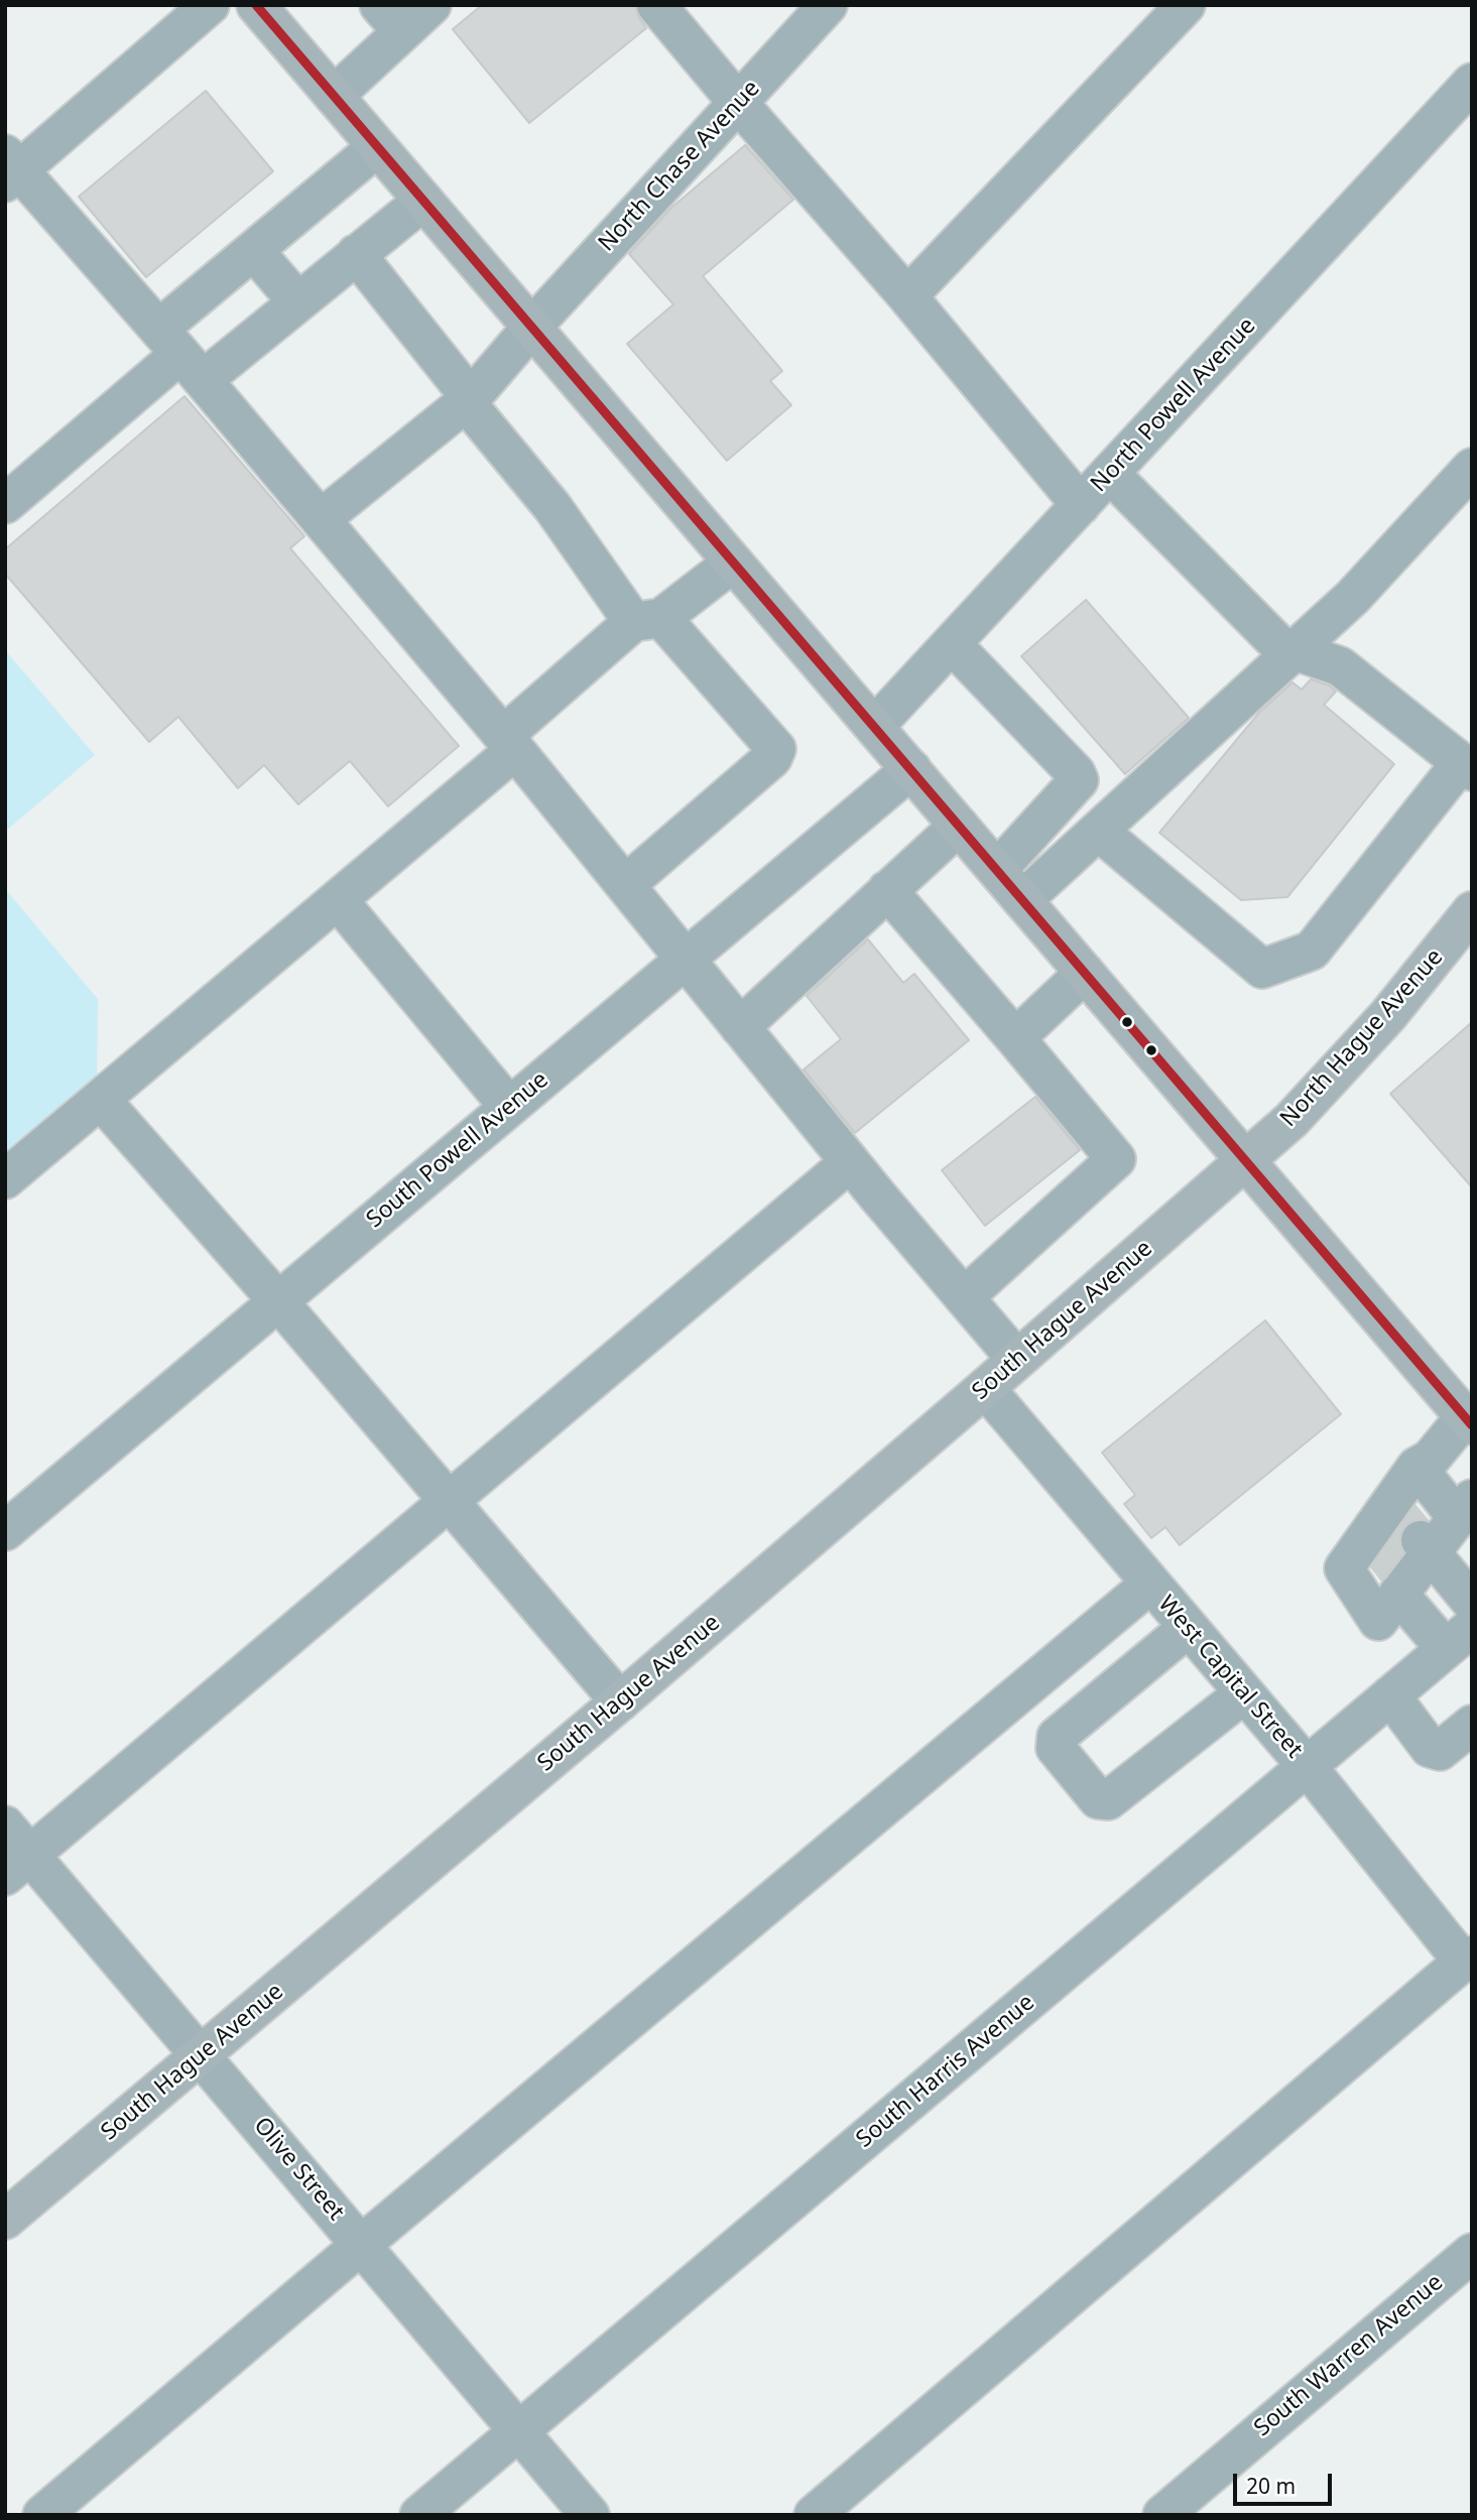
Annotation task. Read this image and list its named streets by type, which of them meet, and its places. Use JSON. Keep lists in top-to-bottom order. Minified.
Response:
{"streets":{"main road":["North Hague Avenue","South Hague Avenue"],"street":["North Chase Avenue","North Powell Avenue","South Powell Avenue","West Capital Street","South Harris Avenue","Olive Street","South Warren Avenue"]},"crossings":[["North Hague Avenue","South Hague Avenue"],["South Hague Avenue","West Capital Street"],["South Hague Avenue","Olive Street"],["West Capital Street","South Harris Avenue"],["South Harris Avenue","Olive Street"]],"scale_bar":"20 m"}
